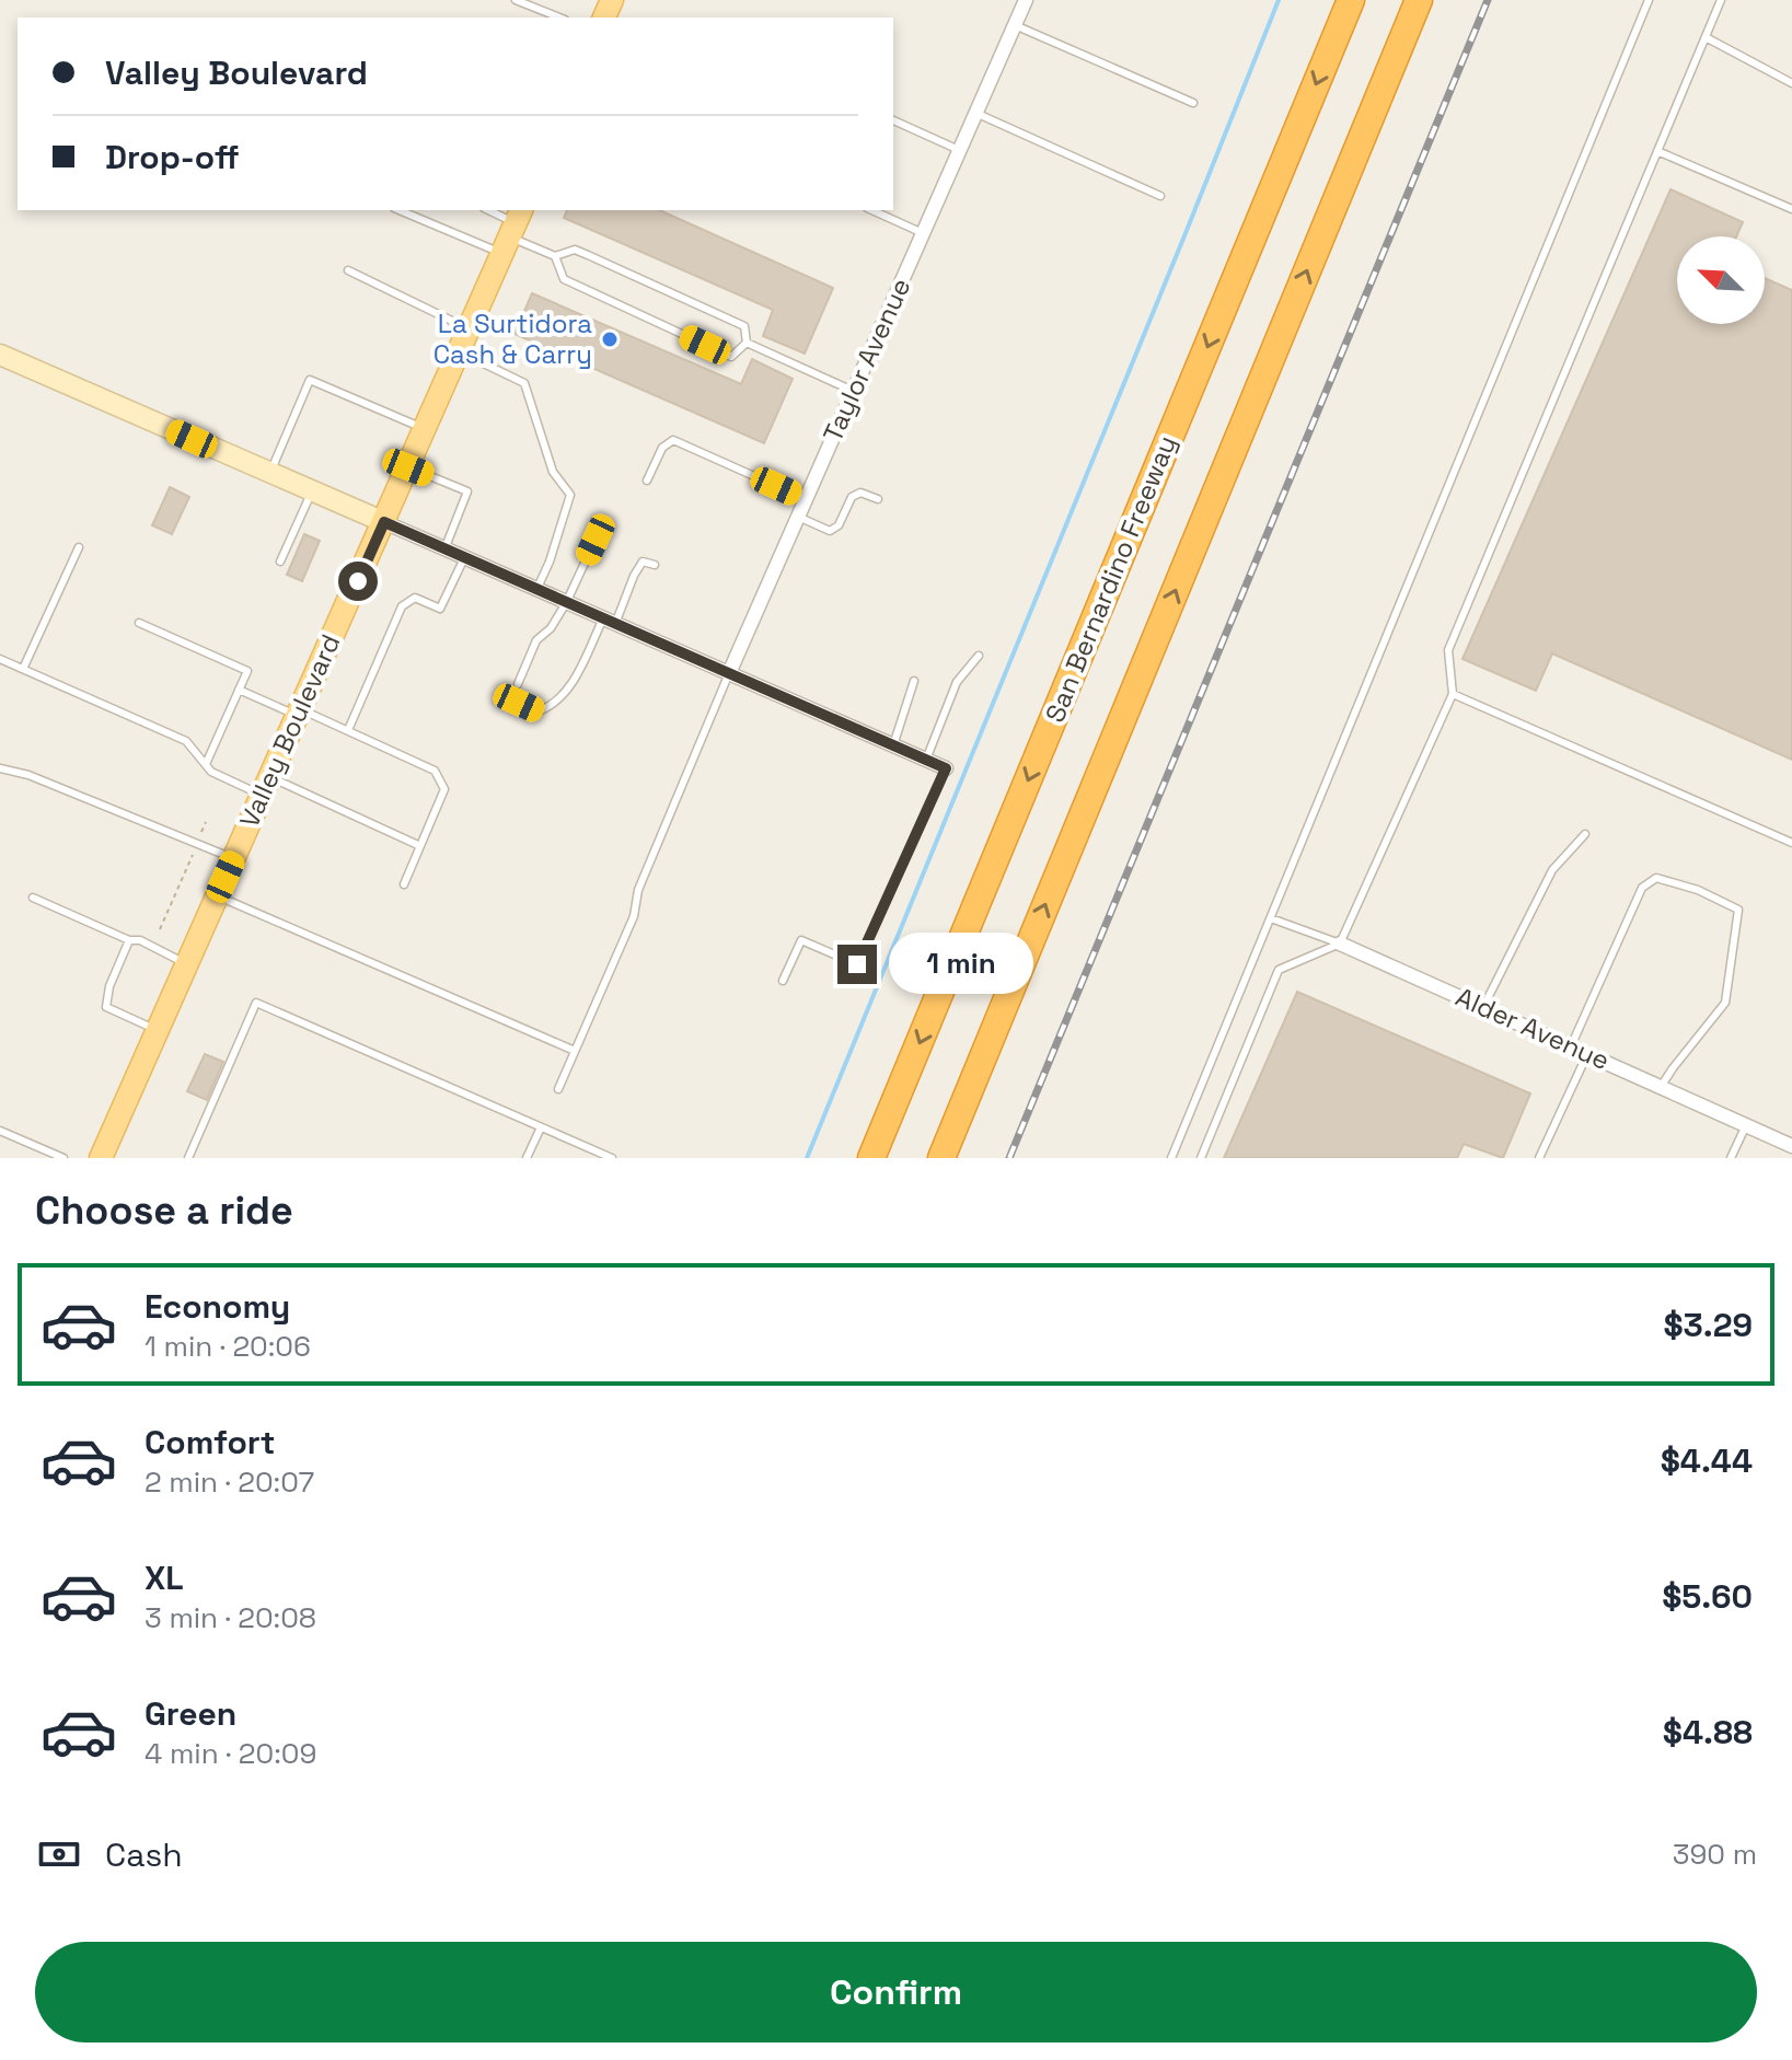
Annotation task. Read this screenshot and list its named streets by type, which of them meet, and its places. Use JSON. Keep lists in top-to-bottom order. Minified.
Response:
{"streets":{"highway":["San Bernardino Freeway"],"main road":["Valley Boulevard"],"street":["Taylor Avenue","Alder Avenue"]},"places":["La Surtidora Cash & Carry"],"north":"top left","page":{"banner":["Valley Boulevard","Drop-off"],"bubble":"1 min","heading":"Choose a ride","list":[{"name":"Economy","note":"1 min · 20:06","value":"$3.29"},{"name":"Comfort","note":"2 min · 20:07","value":"$4.44"},{"name":"XL","note":"3 min · 20:08","value":"$5.60"},{"name":"Green","note":"4 min · 20:09","value":"$4.88"}],"pay":["Cash","390 m"],"buttons":"Confirm"}}
